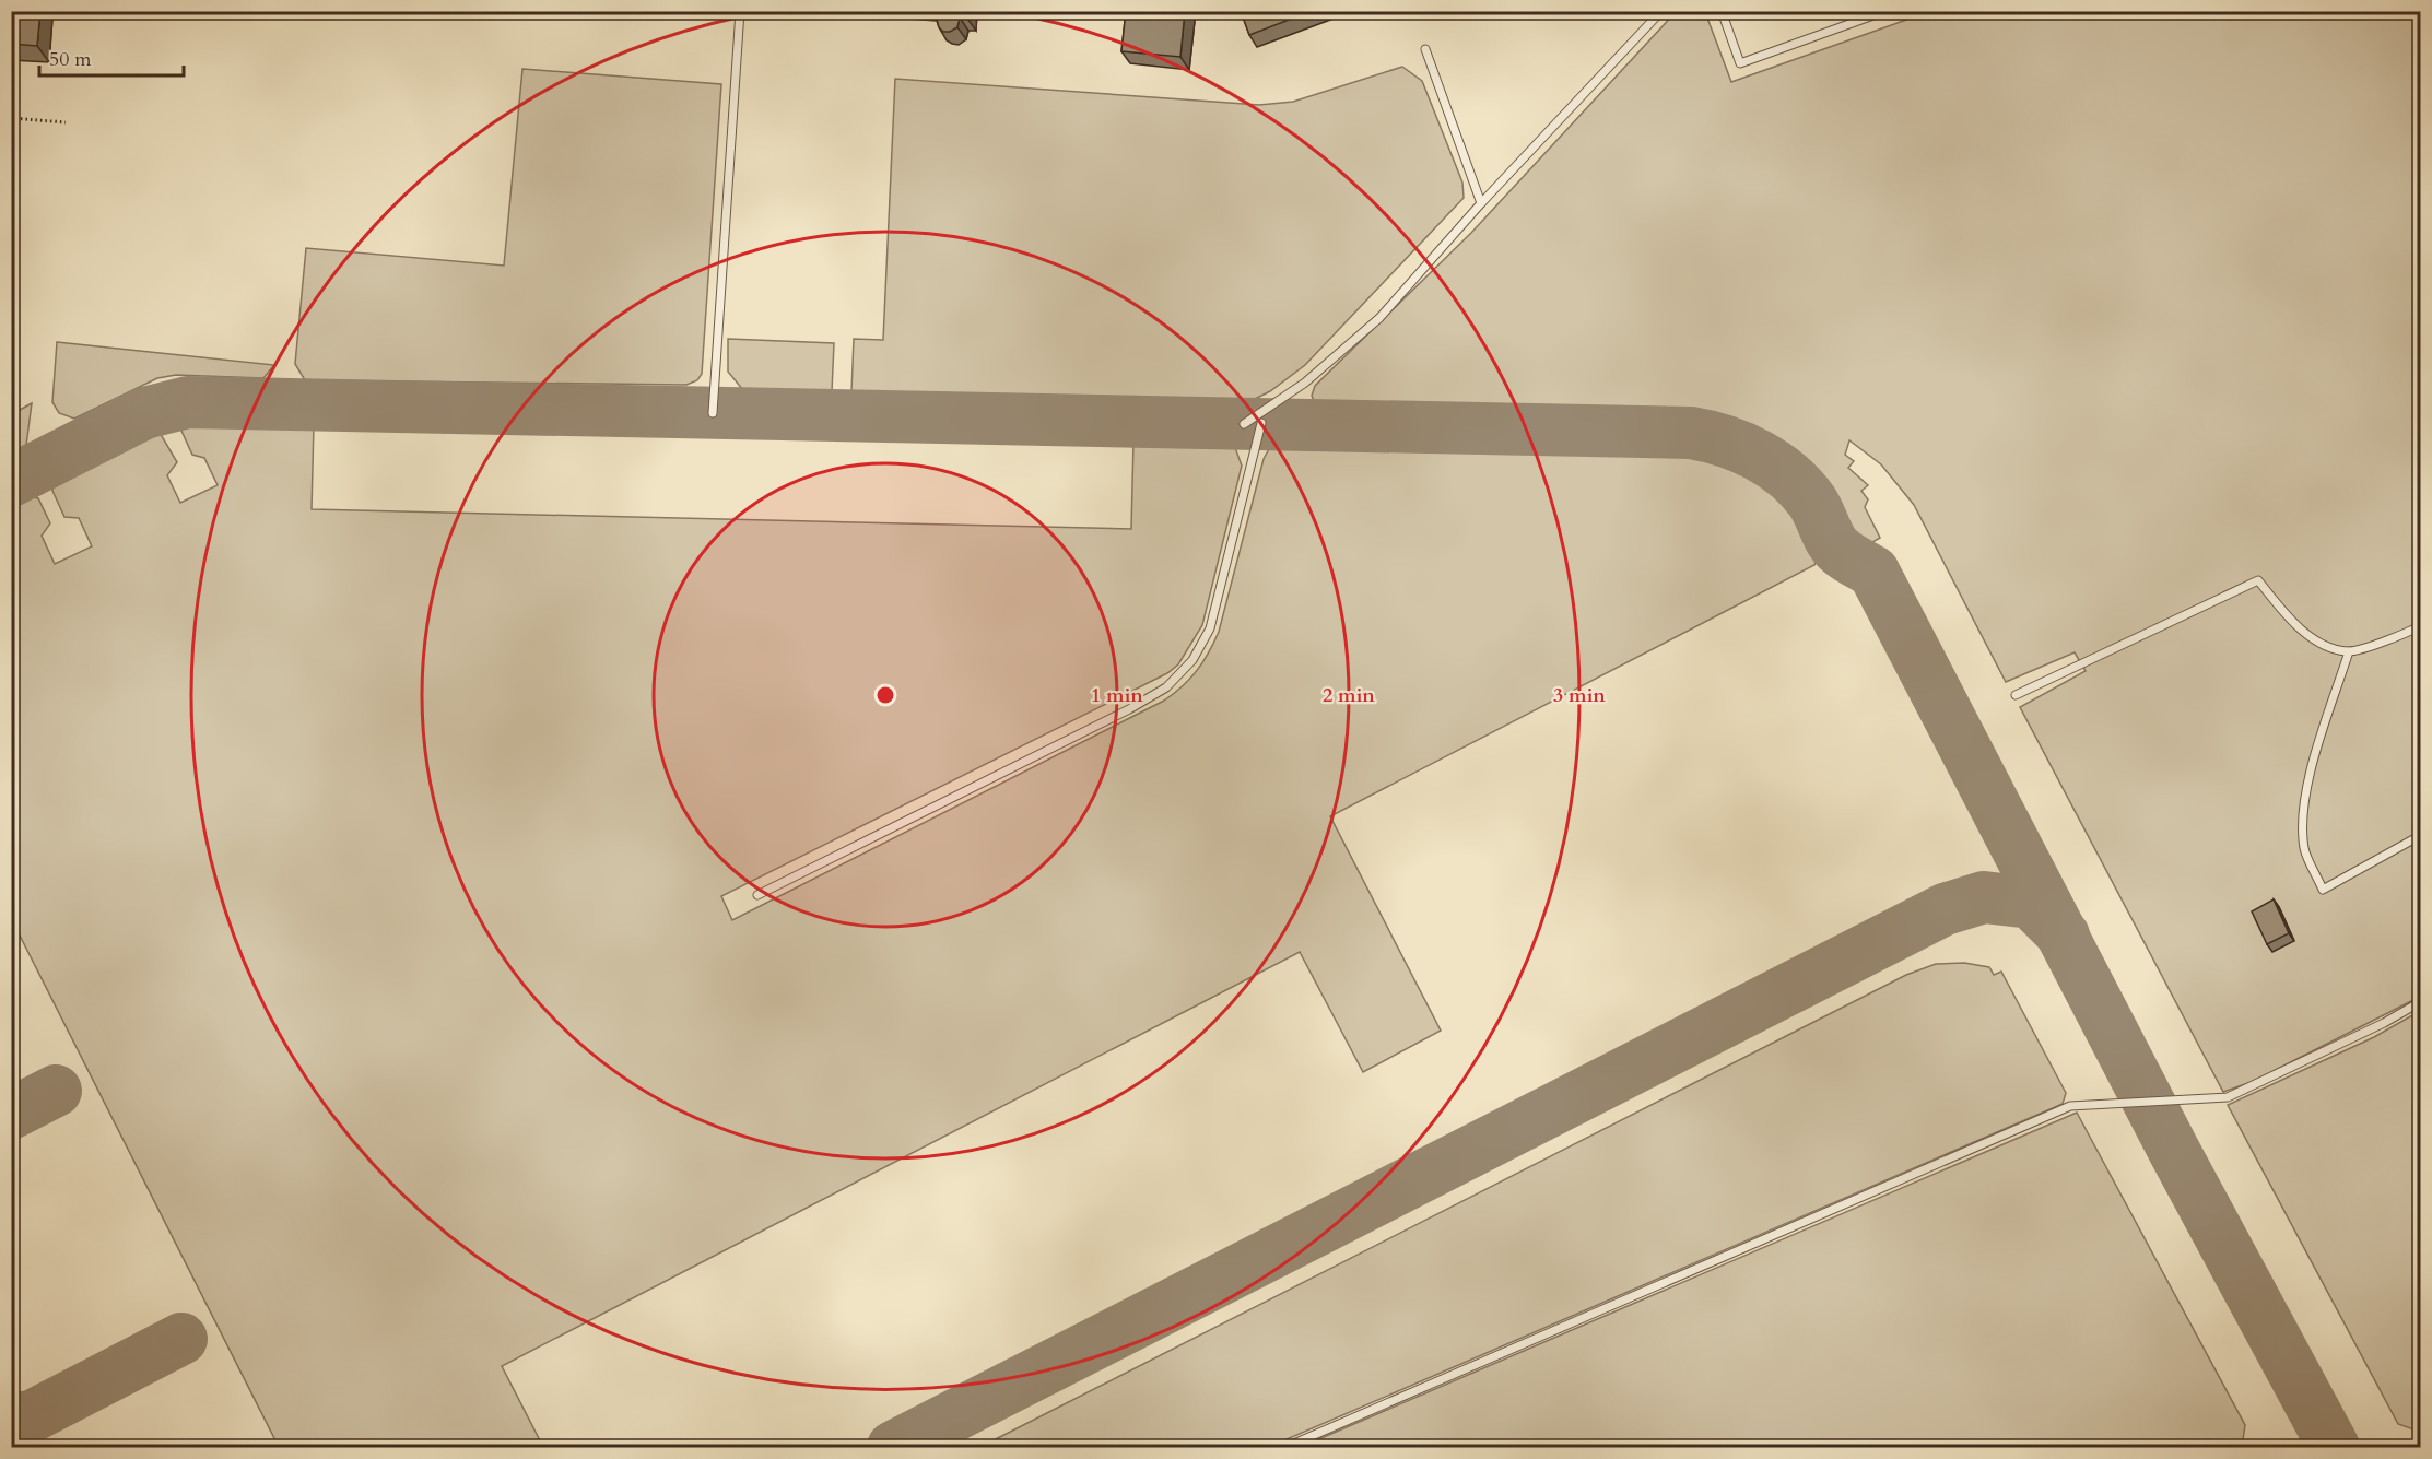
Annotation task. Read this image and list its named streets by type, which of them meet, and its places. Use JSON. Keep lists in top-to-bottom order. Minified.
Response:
{"scale_bar":"50 m","rings":["1 min","2 min","3 min"]}
